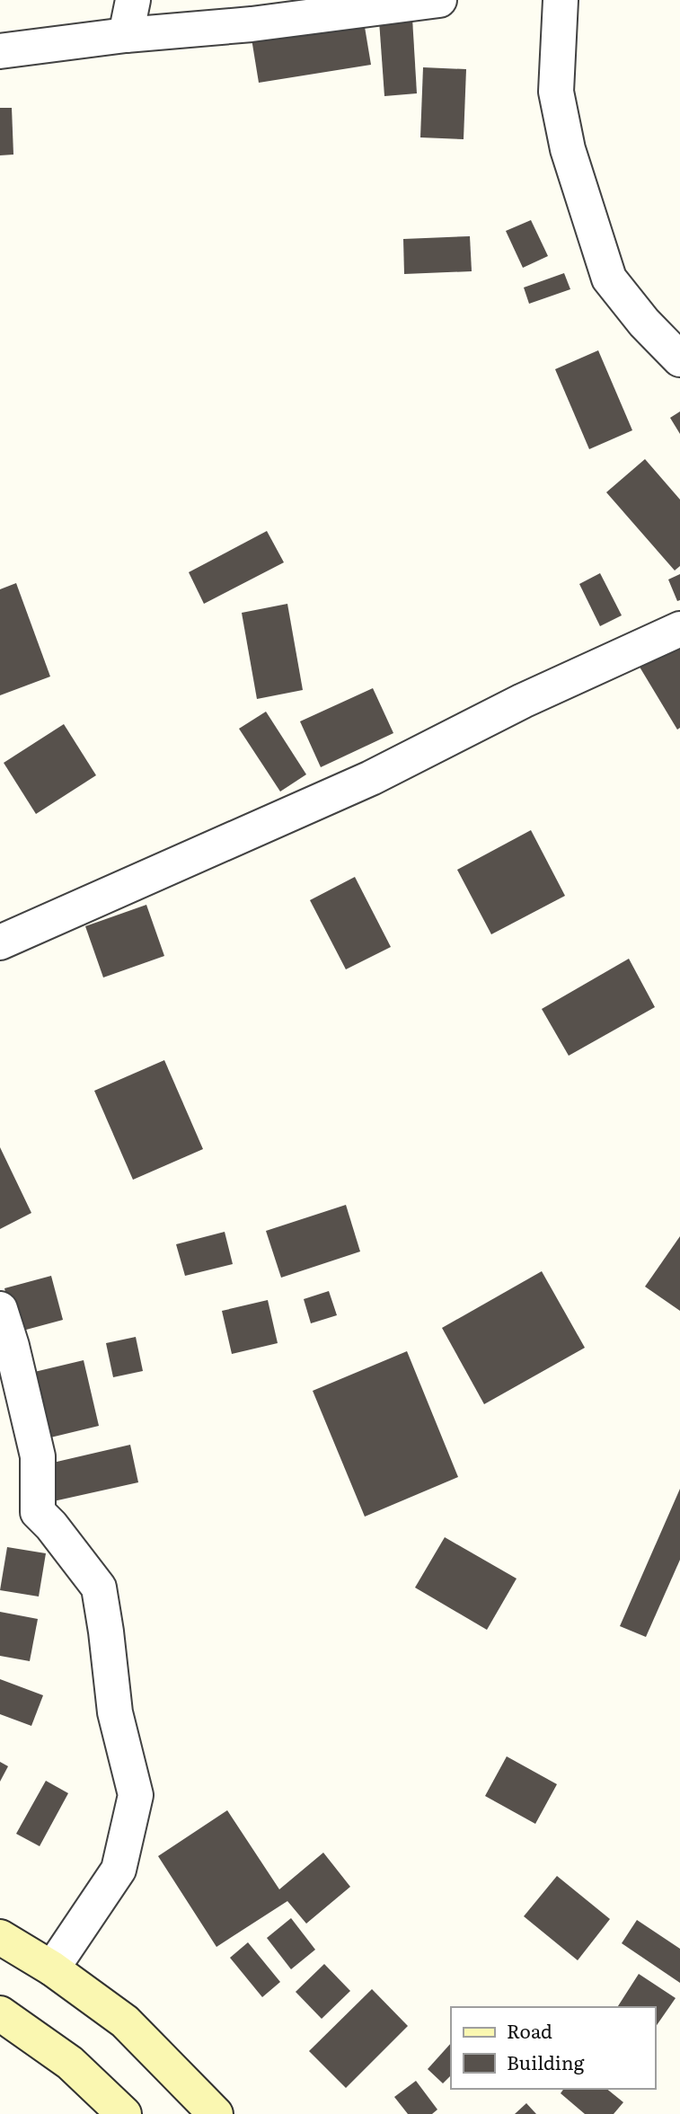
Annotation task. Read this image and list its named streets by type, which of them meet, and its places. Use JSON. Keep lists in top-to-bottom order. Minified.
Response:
{"legend":["Road","Building"]}
